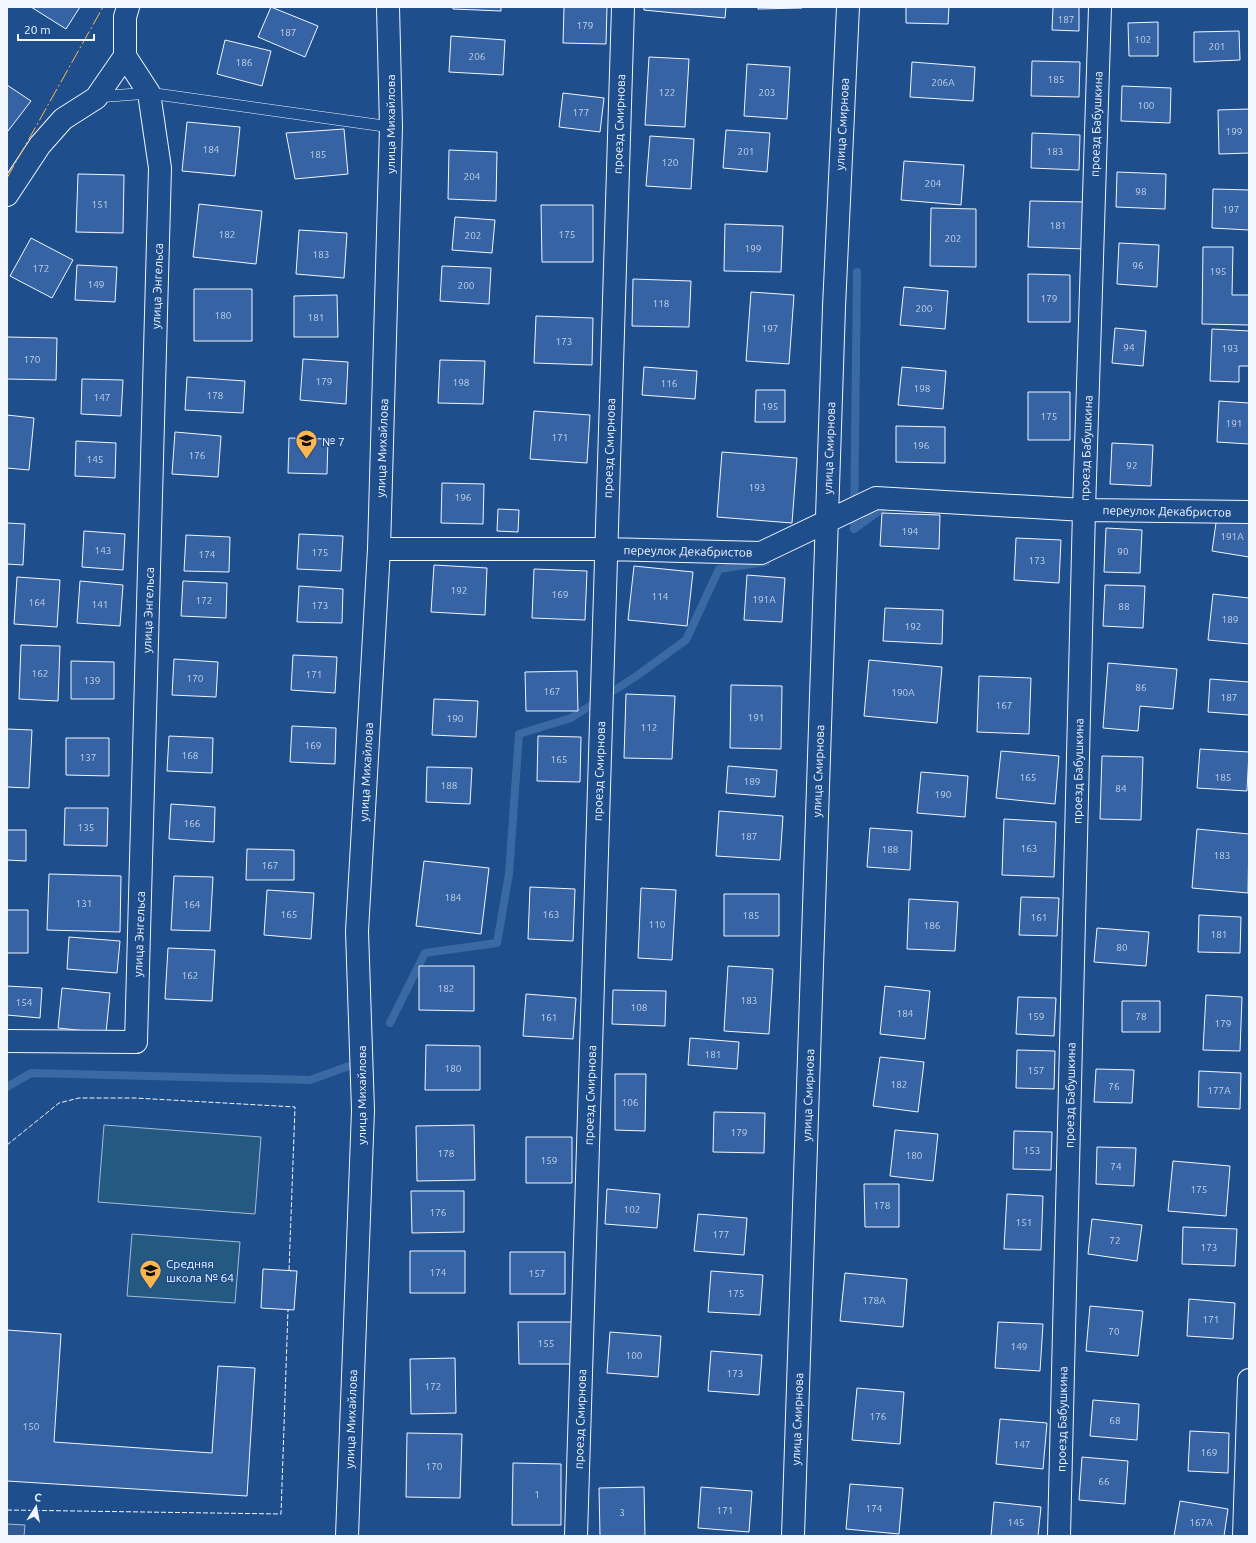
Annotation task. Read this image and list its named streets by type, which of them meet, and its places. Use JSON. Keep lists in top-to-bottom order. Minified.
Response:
{"streets":{"street":["улица Михайлова","проезд Смирнова","улица Смирнова","проезд Бабушкина","улица Энгельса","переулок Декабристов"]},"crossings":[["улица Михайлова","переулок Декабристов"],["проезд Смирнова","переулок Декабристов"],["улица Смирнова","переулок Декабристов"],["проезд Бабушкина","переулок Декабристов"]],"places":{"school or university":["№ 7","Средняя школа № 64"]},"house_numbers":["187","179","187","102","201","206","186","185","206А","122","203","100","177","199","184","201","183","185","120","204","204","98","151","197","181","182","175","202","202","199","183","96","172","195","149","200","179","118","200","180","181","197","173","94","193","170","179","198","116","198","178","147","195","175","191","171","196","176","145","92","193","196","194","191А","143","90","175","174","173","192","169","114","191А","172","164","141","173","88","189","192","162","171","170","139","86","167","190А","187","167","191","190","112","169","168","137","165","165","185","189","188","84","190","166","135","187","163","188","183","167","184","131","164","165","163","185","161","110","186","181","80","162","182","183","154","108","184","159","78","161","179","181","180","157","182","76","177А","106","179","153","178","180","159","74","175","178","102","176","151","177","72","173","174","157","175","178А","171","70","155","149","100","173","172","176","68","150","147","169","170","66","1","174","171","3","145","167А"],"scale_bar":"20 m","north":"top"}
